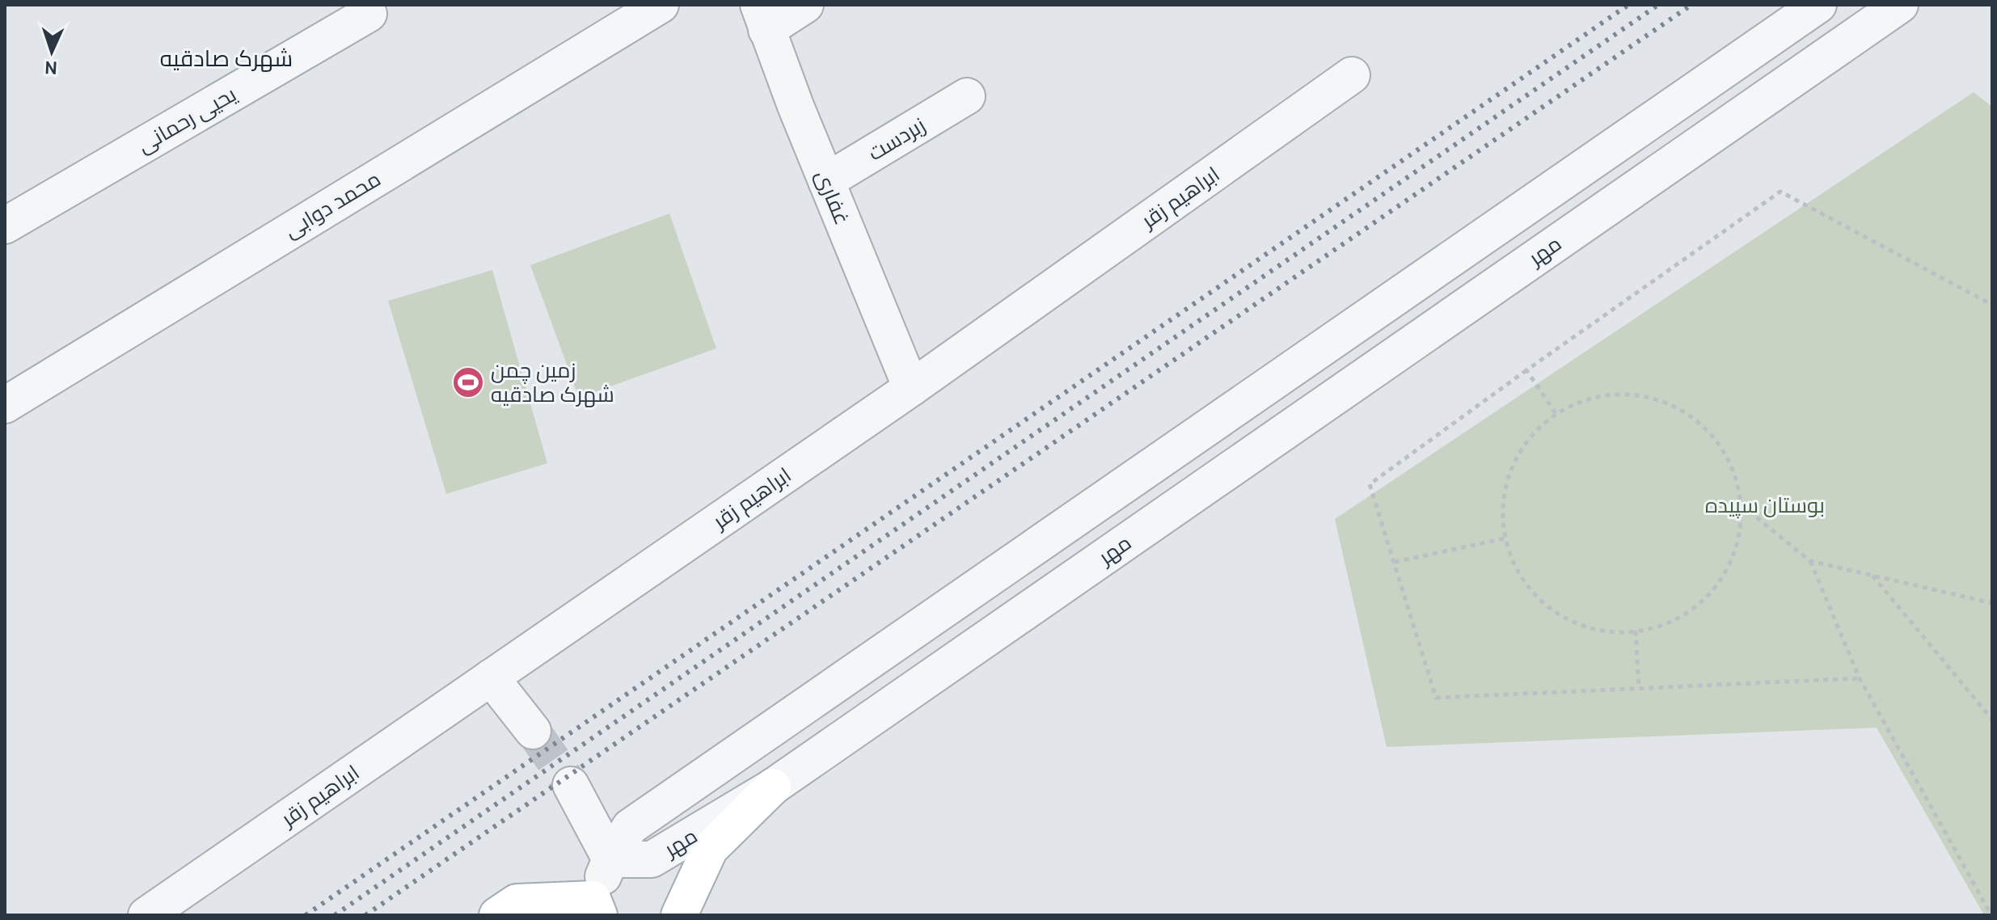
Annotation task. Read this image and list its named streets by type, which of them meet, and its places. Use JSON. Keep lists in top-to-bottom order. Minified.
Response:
{"streets":{"street":["یحیی رحمانی","زبردست","غفاری","ابراهیم زقر","محمد دوابی","مهر"]},"crossings":[["زبردست","غفاری"],["غفاری","ابراهیم زقر"]],"districts":["شهرک صادقیه"],"parks":["بوستان سپیده"],"places":{"sports":["زمین چمن شهرک صادقیه"]},"north":"bottom"}
